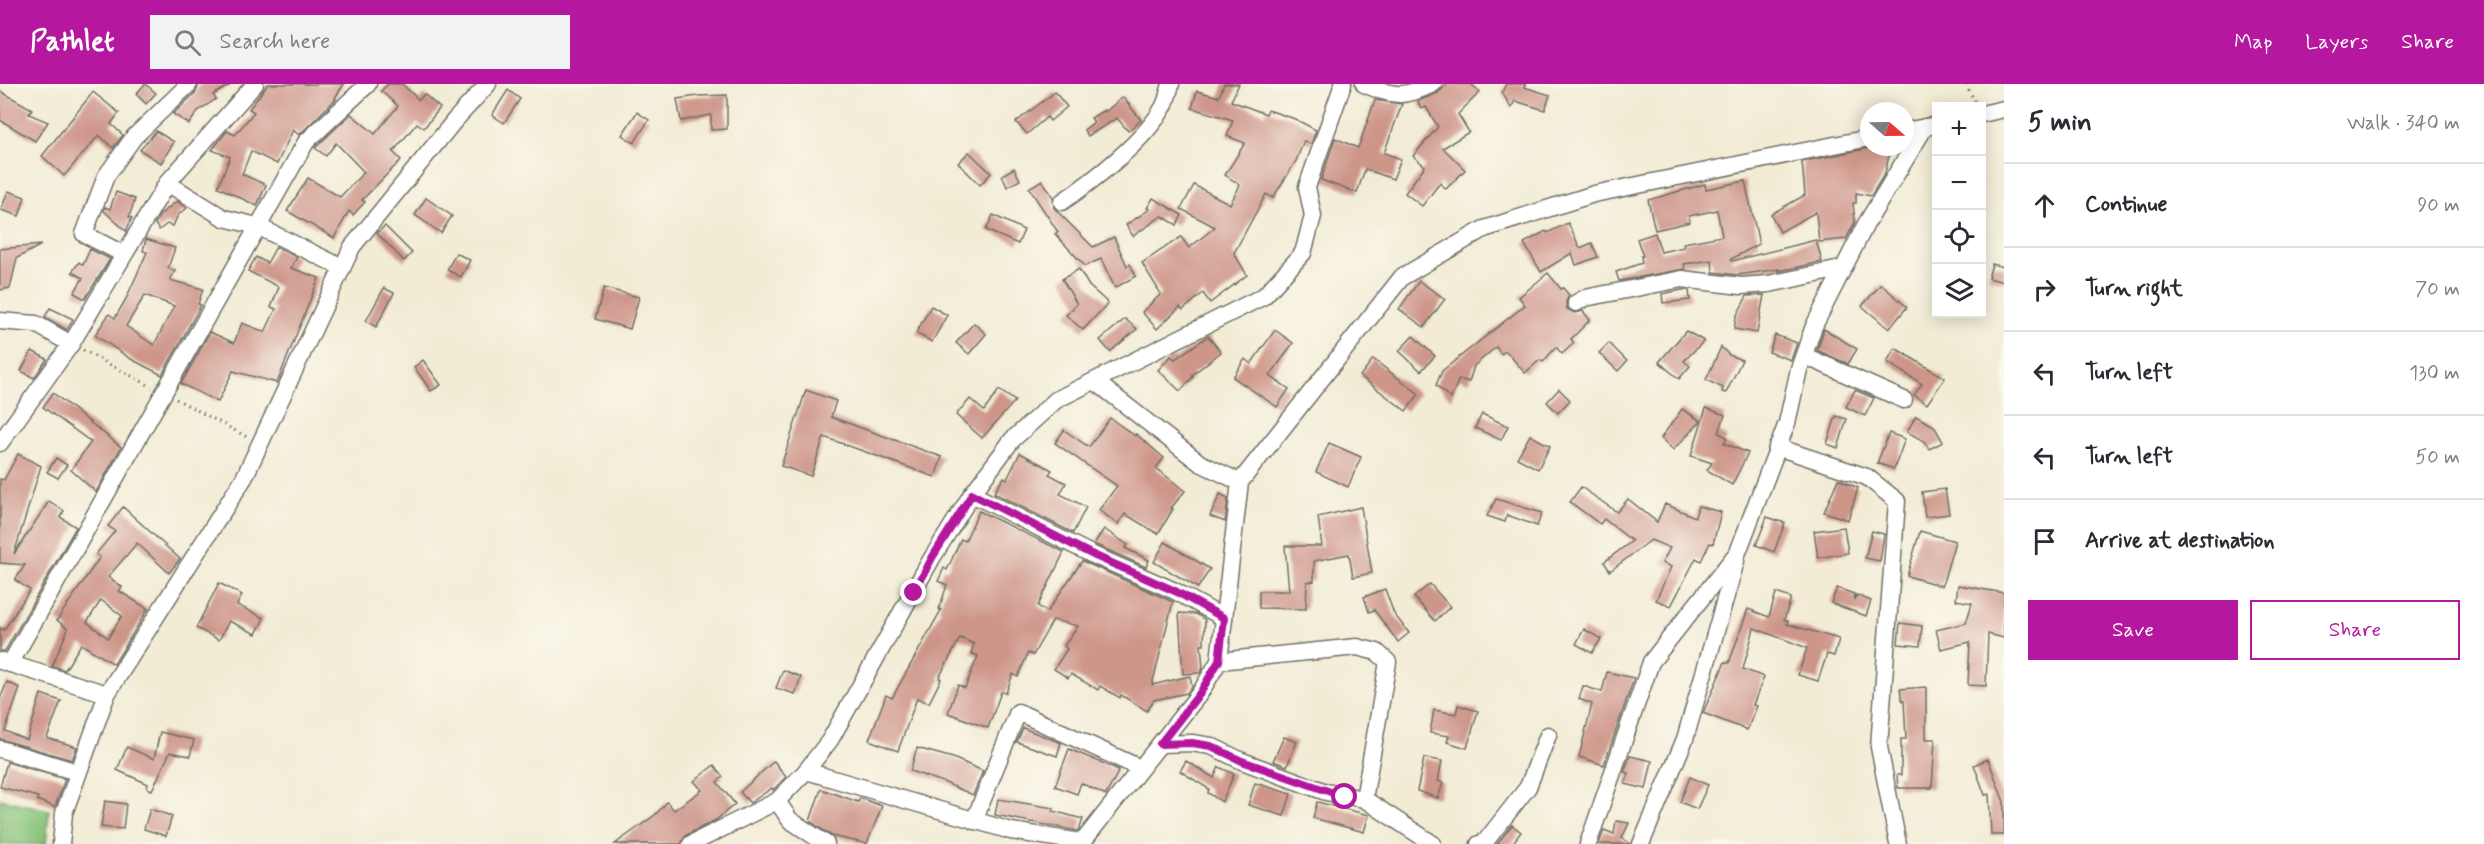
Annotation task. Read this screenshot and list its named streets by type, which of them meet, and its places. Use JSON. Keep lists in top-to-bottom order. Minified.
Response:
{"north":"right","page":{"header":"Pathlet","search":"Search here","nav":["Map","Layers","Share"],"heading":["5 min","Walk · 340 m"],"map_buttons":["+","−"],"list":[["Continue","90 m"],["Turn right","70 m"],["Turn left","130 m"],["Turn left","50 m"],"Arrive at destination"],"buttons":["Save","Share"]}}
